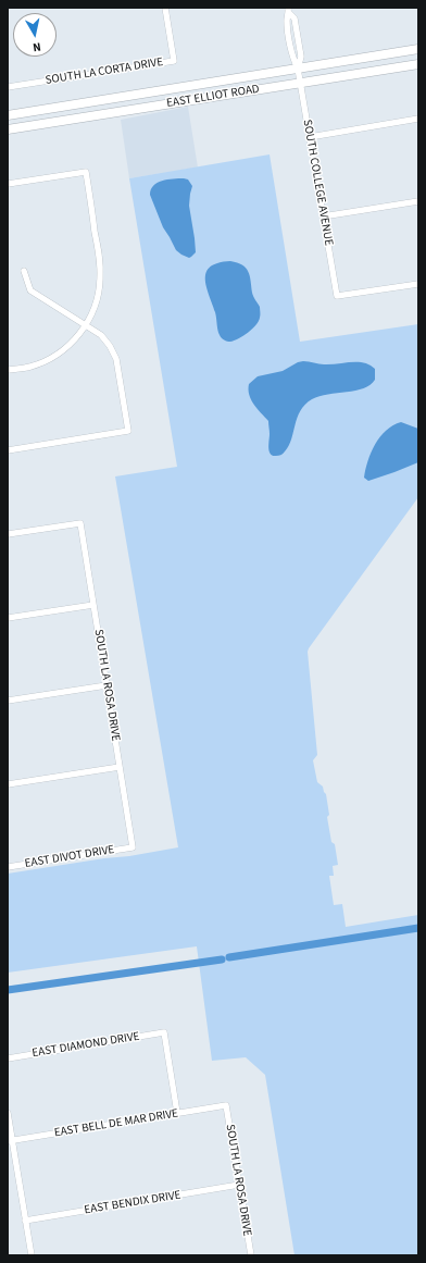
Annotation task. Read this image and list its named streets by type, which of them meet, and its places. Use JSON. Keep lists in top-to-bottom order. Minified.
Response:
{"streets":{"main road":["EAST ELLIOT ROAD"],"street":["SOUTH LA CORTA DRIVE","SOUTH COLLEGE AVENUE","SOUTH LA ROSA DRIVE","EAST DIVOT DRIVE","EAST DIAMOND DRIVE","EAST BELL DE MAR DRIVE","EAST BENDIX DRIVE"]},"crossings":[["EAST ELLIOT ROAD","SOUTH COLLEGE AVENUE"],["SOUTH LA ROSA DRIVE","EAST DIVOT DRIVE"],["SOUTH LA ROSA DRIVE","EAST BELL DE MAR DRIVE"],["SOUTH LA ROSA DRIVE","EAST BENDIX DRIVE"],["EAST DIAMOND DRIVE","EAST BELL DE MAR DRIVE"]],"north":"bottom"}
